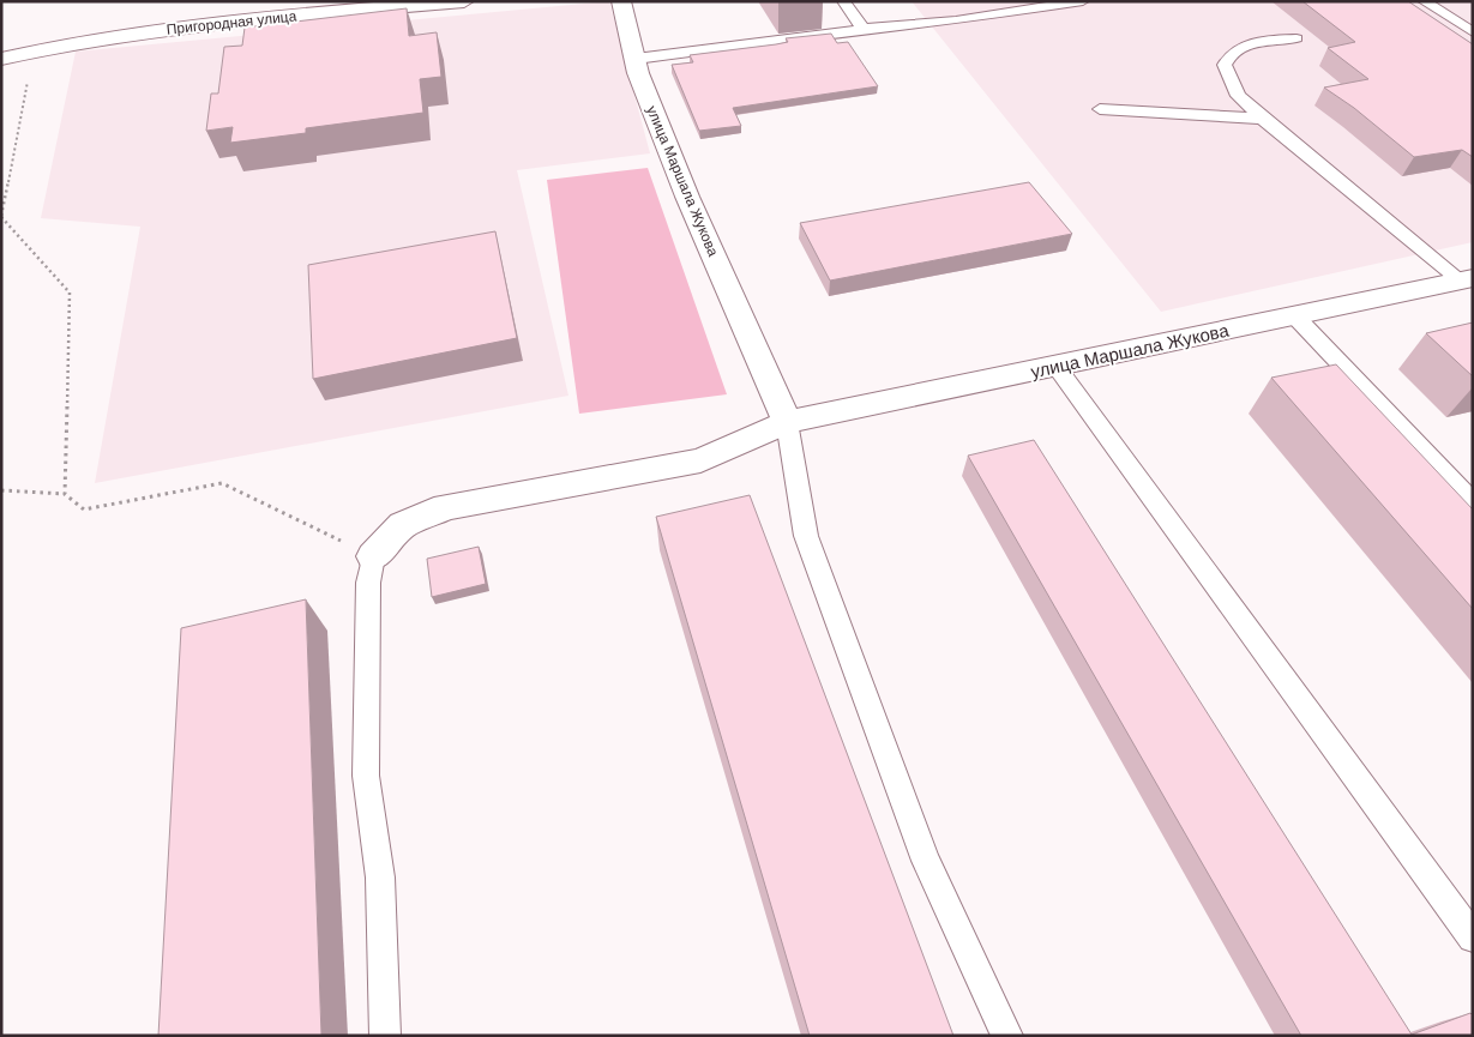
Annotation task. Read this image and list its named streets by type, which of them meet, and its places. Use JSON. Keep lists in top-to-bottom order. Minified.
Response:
{"streets":{"street":["Пригородная улица","улица Маршала Жукова"]}}
